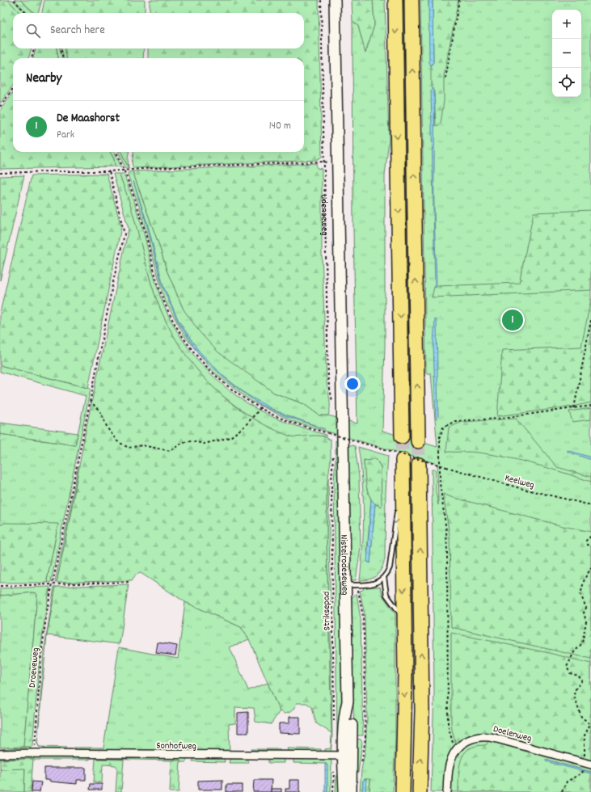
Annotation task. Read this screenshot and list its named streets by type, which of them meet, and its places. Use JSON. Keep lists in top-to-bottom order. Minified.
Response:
{"streets":{"street":["Udenseweg","Nistelrodeseweg","Doelenweg","Sonhofweg"],"path":["Keelweg","Striksepad","Droeveweg"]},"crossings":[["Udenseweg","Nistelrodeseweg"],["Nistelrodeseweg","Sonhofweg"],["Droeveweg","Sonhofweg"]],"page":{"map_buttons":["+","−"],"search":"Search here","heading":"Nearby","list":[{"mark":"1","name":"De Maashorst","note":"Park","value":"140 m"}],"pins":"1"}}
